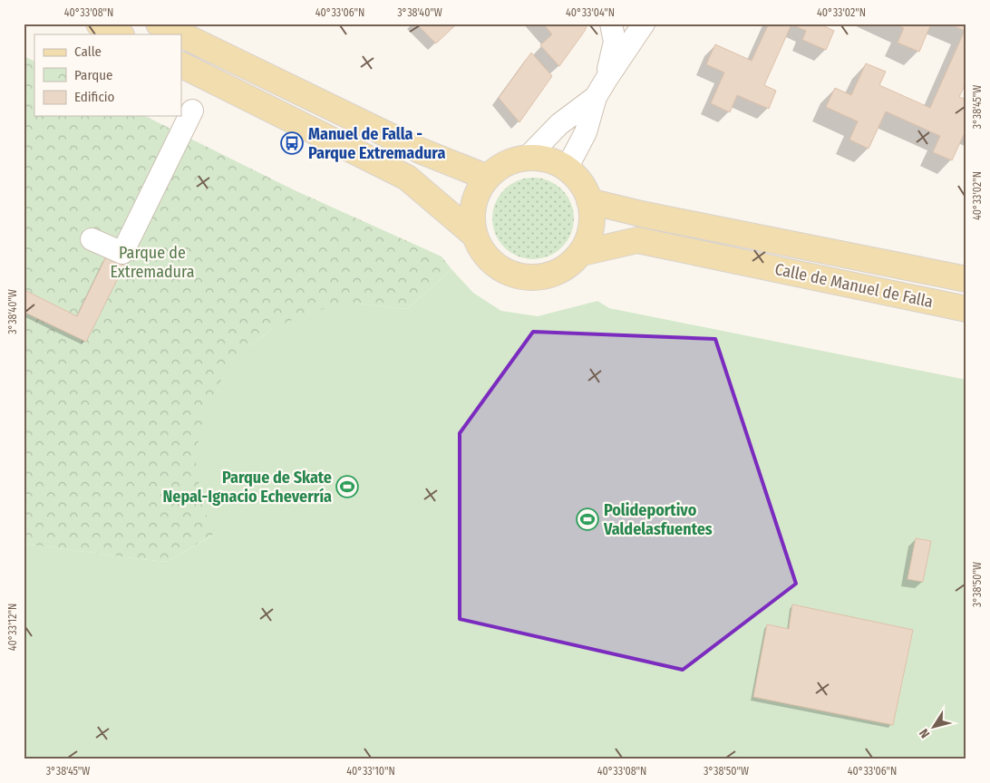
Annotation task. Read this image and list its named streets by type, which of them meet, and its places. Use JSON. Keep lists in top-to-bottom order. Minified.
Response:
{"streets":{"main road":["Calle de Manuel de Falla"]},"parks":["Parque de Extremadura"],"places":{"bus stop":["Manuel de Falla - Parque Extremadura"],"sports":["Parque de Skate Nepal-Ignacio Echeverría","Polideportivo Valdelasfuentes"]},"legend":["Calle","Parque","Edificio"],"north":"bottom left","coordinates":["40°33'08\"N","40°33'06\"N","3°38'40\"W","40°33'04\"N","40°33'02\"N","3°38'45\"W","3°38'50\"W","40°33'12\"N","40°33'10\"N"]}
